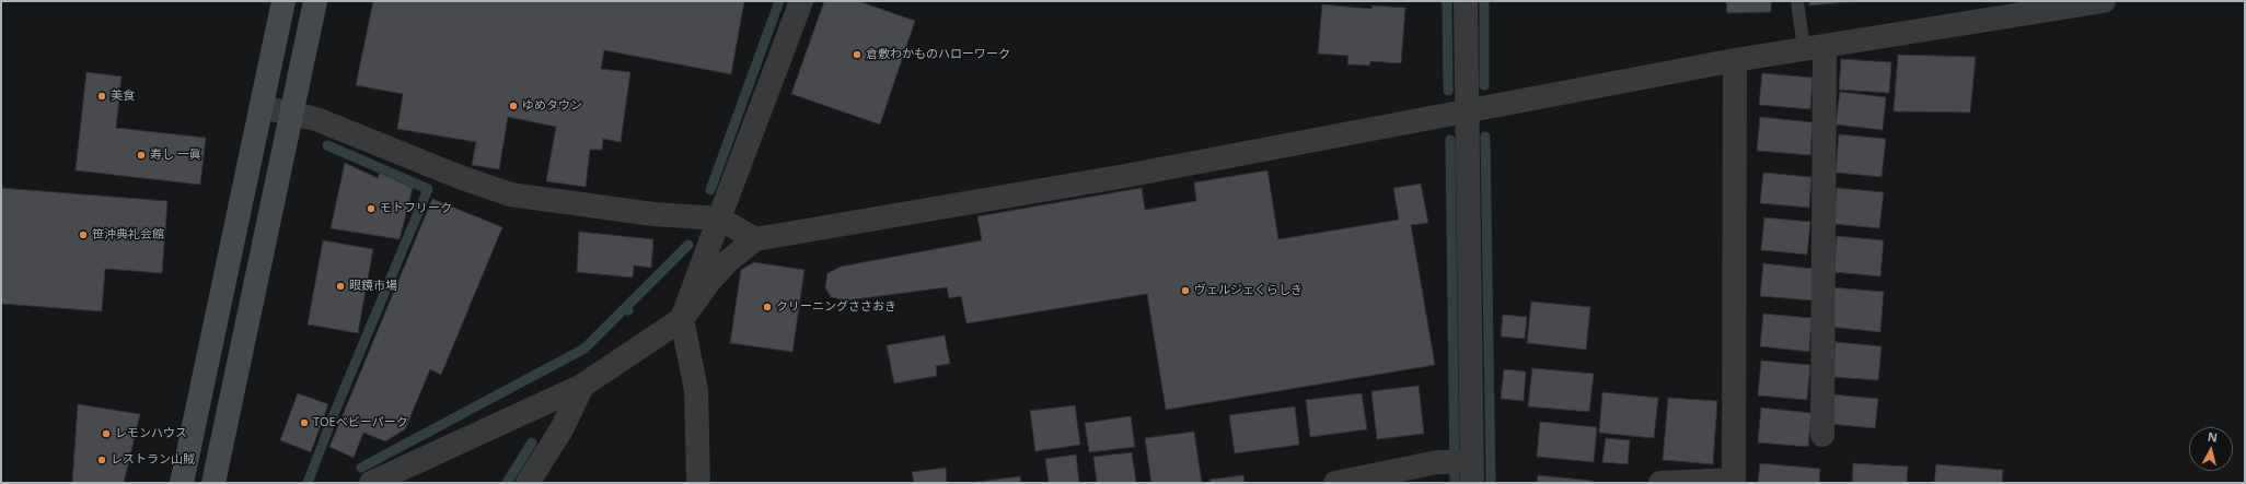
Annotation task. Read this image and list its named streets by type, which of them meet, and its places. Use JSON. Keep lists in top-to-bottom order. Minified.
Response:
{"places":["倉敷わかものハローワーク","美食","ゆめタウン","寿し 一眞","モトフリーク","笹沖典礼会館","眼鏡市場","ヴェルジェくらしき","クリーニングささおき","TOEベビーパーク","レモンハウス","レストラン山賊"],"north":"top"}
